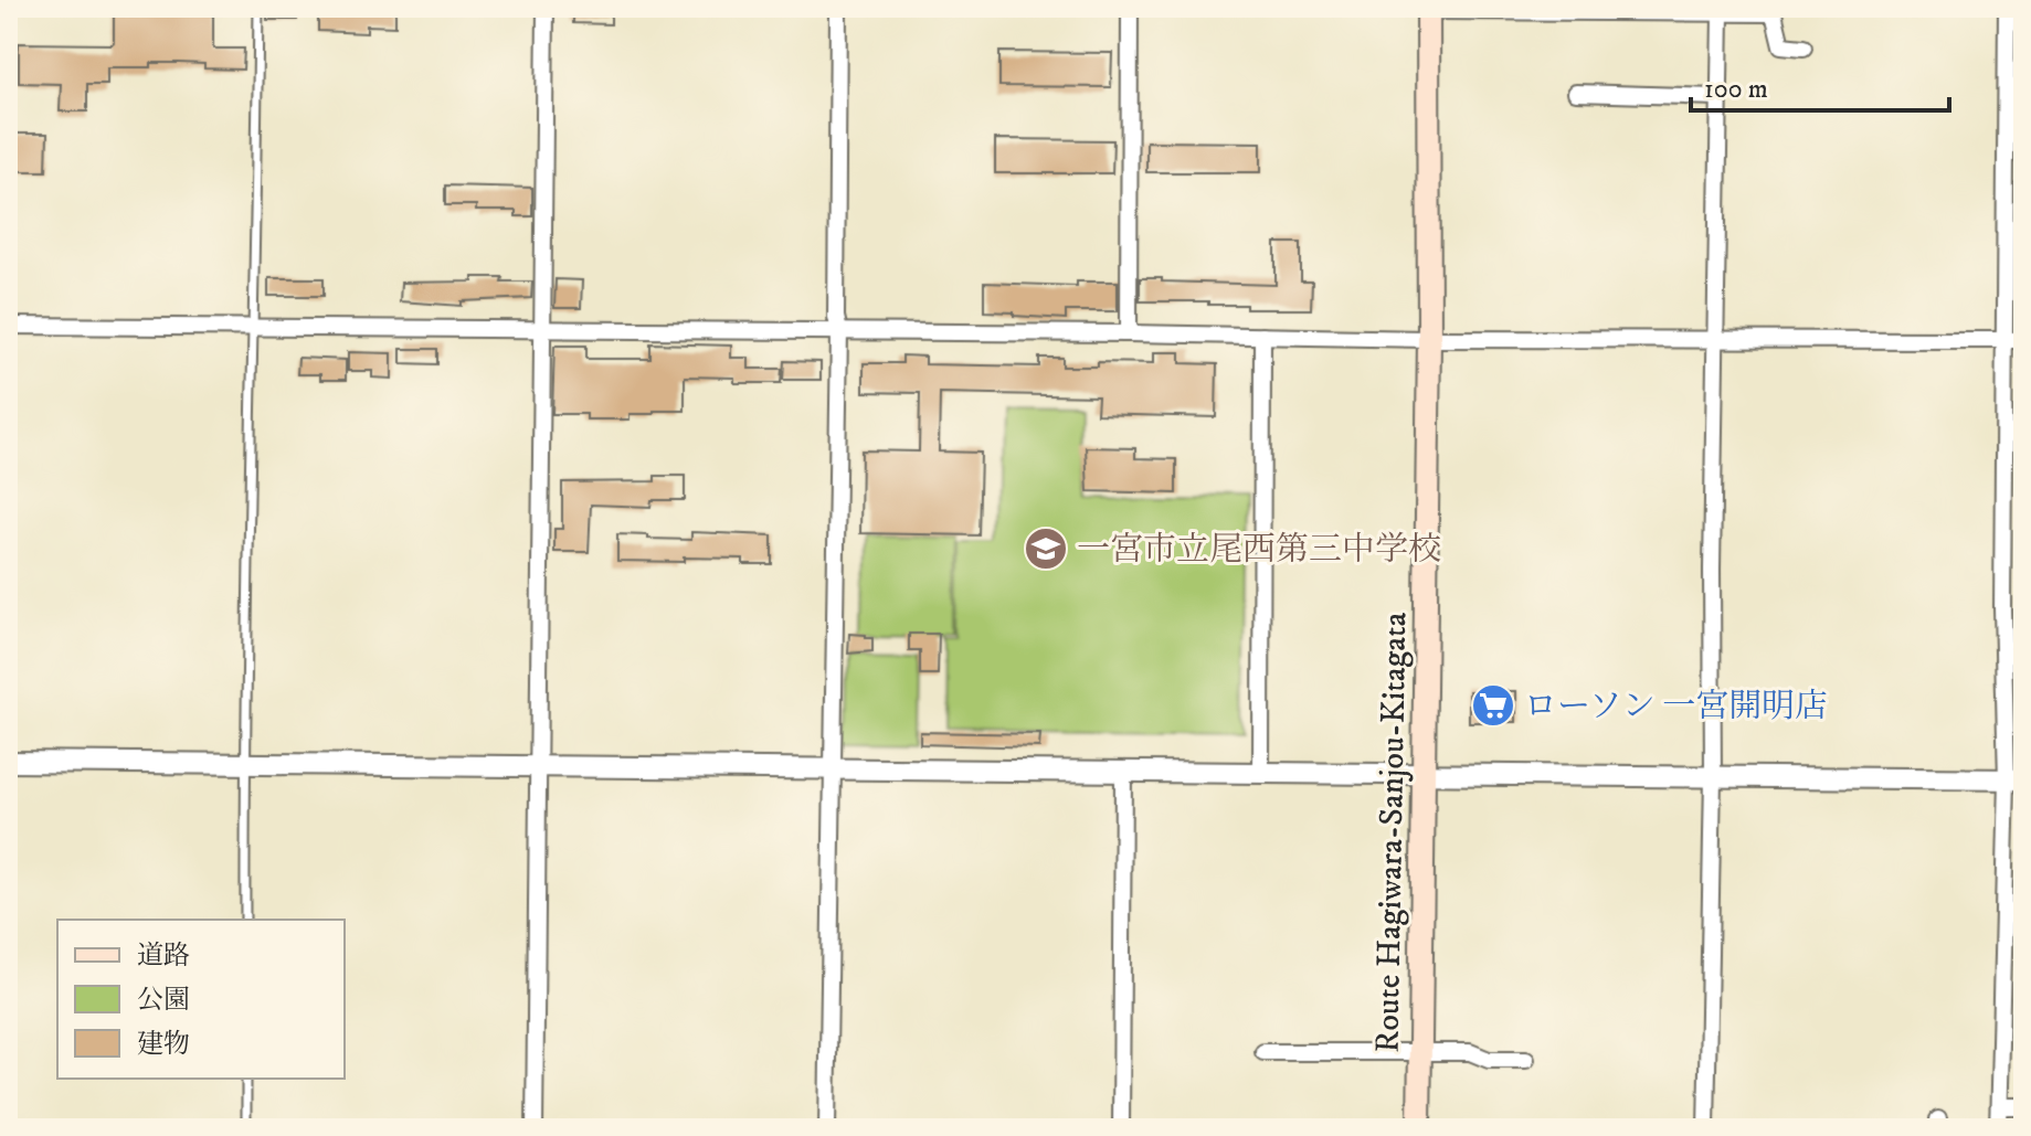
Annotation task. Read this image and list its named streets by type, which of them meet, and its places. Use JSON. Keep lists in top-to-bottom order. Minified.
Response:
{"streets":{"main road":["Route Hagiwara-Sanjou-Kitagata"]},"places":{"school or university":["一宮市立尾西第三中学校"],"supermarket":["ローソン 一宮開明店"]},"legend":["道路","公園","建物"],"scale_bar":"100 m"}
